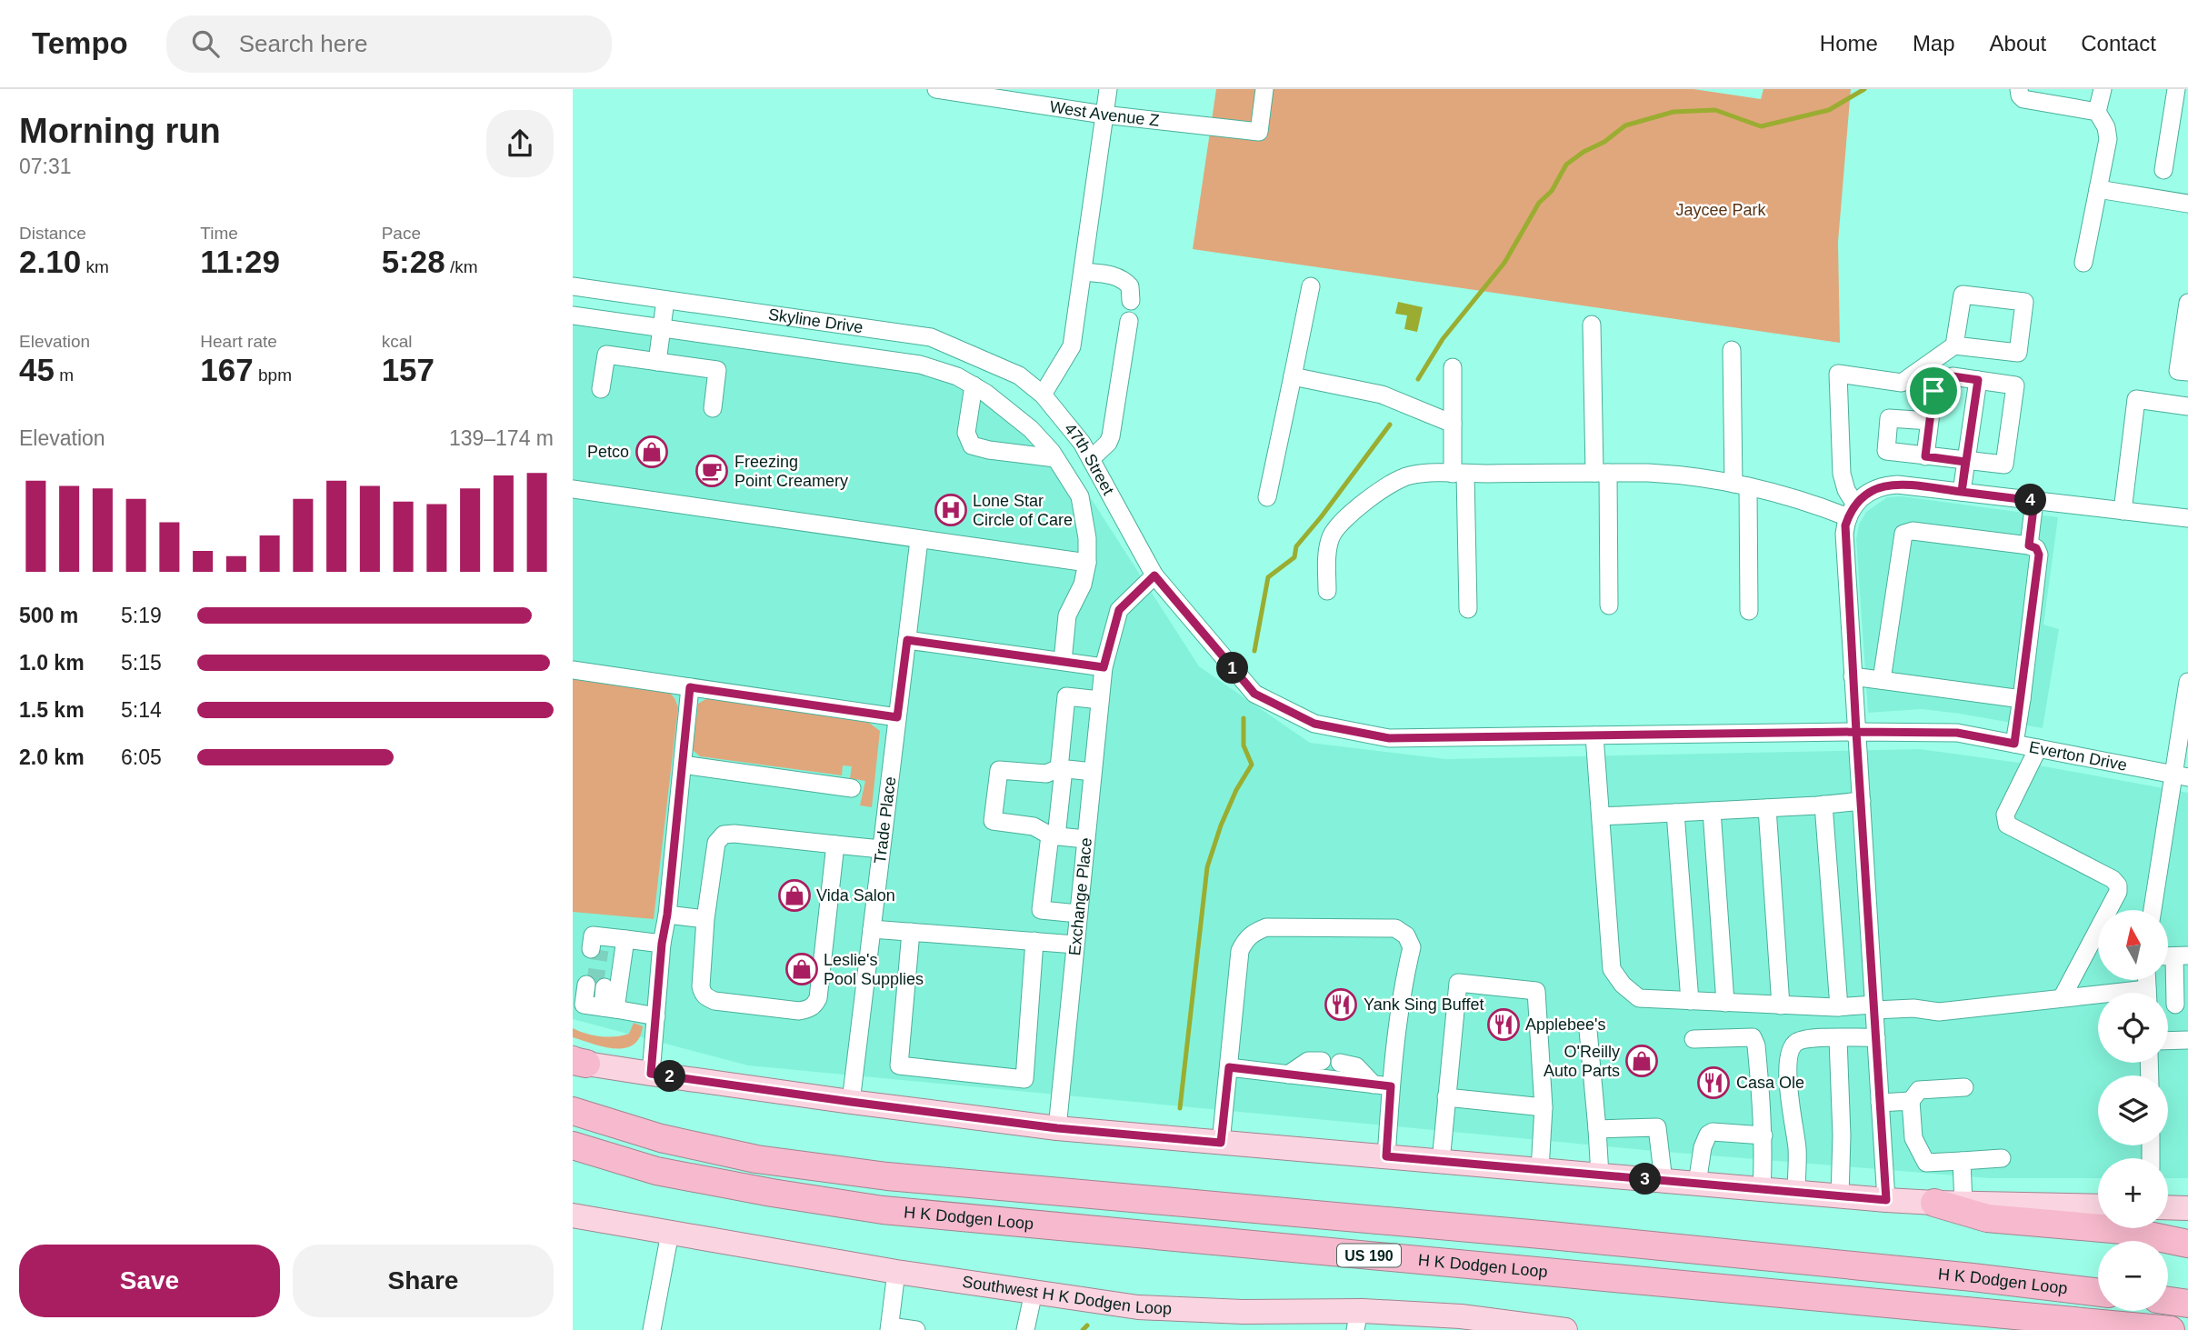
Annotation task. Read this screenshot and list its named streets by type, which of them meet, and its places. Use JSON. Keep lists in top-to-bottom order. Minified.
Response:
{"streets":{"highway":["H K Dodgen Loop","US 190"],"main road":["Southwest H K Dodgen Loop"],"street":["West Avenue Z","Skyline Drive","47th Street","Everton Drive","Trade Place","Exchange Place"]},"crossings":[["Skyline Drive","47th Street"],["47th Street","Everton Drive"]],"parks":["Jaycee Park"],"places":{"shop":["Petco","Vida Salon","Leslie's Pool Supplies","O'Reilly Auto Parts"],"cafe":["Freezing Point Creamery"],"hospital":["Lone Star Circle of Care"],"restaurant":["Yank Sing Buffet","Applebee's","Casa Ole"]},"north":"top","page":{"header":"Tempo","search":"Search here","nav":["Home","Map","About","Contact"],"heading":["Morning run","07:31"],"stats":[["Distance","2.10 km"],["Time","11:29"],["Pace","5:28 /km"],["Elevation","45 m"],["Heart rate","167 bpm"],["kcal","157"]],"chart":["Elevation","139–174 m"],"pins":["4","1","2","3"],"list":[{"name":"500 m","note":"5:19"},{"name":"1.0 km","note":"5:15"},{"name":"1.5 km","note":"5:14"},{"name":"2.0 km","note":"6:05"}],"map_buttons":["+","−"],"buttons":["Save","Share"]}}
